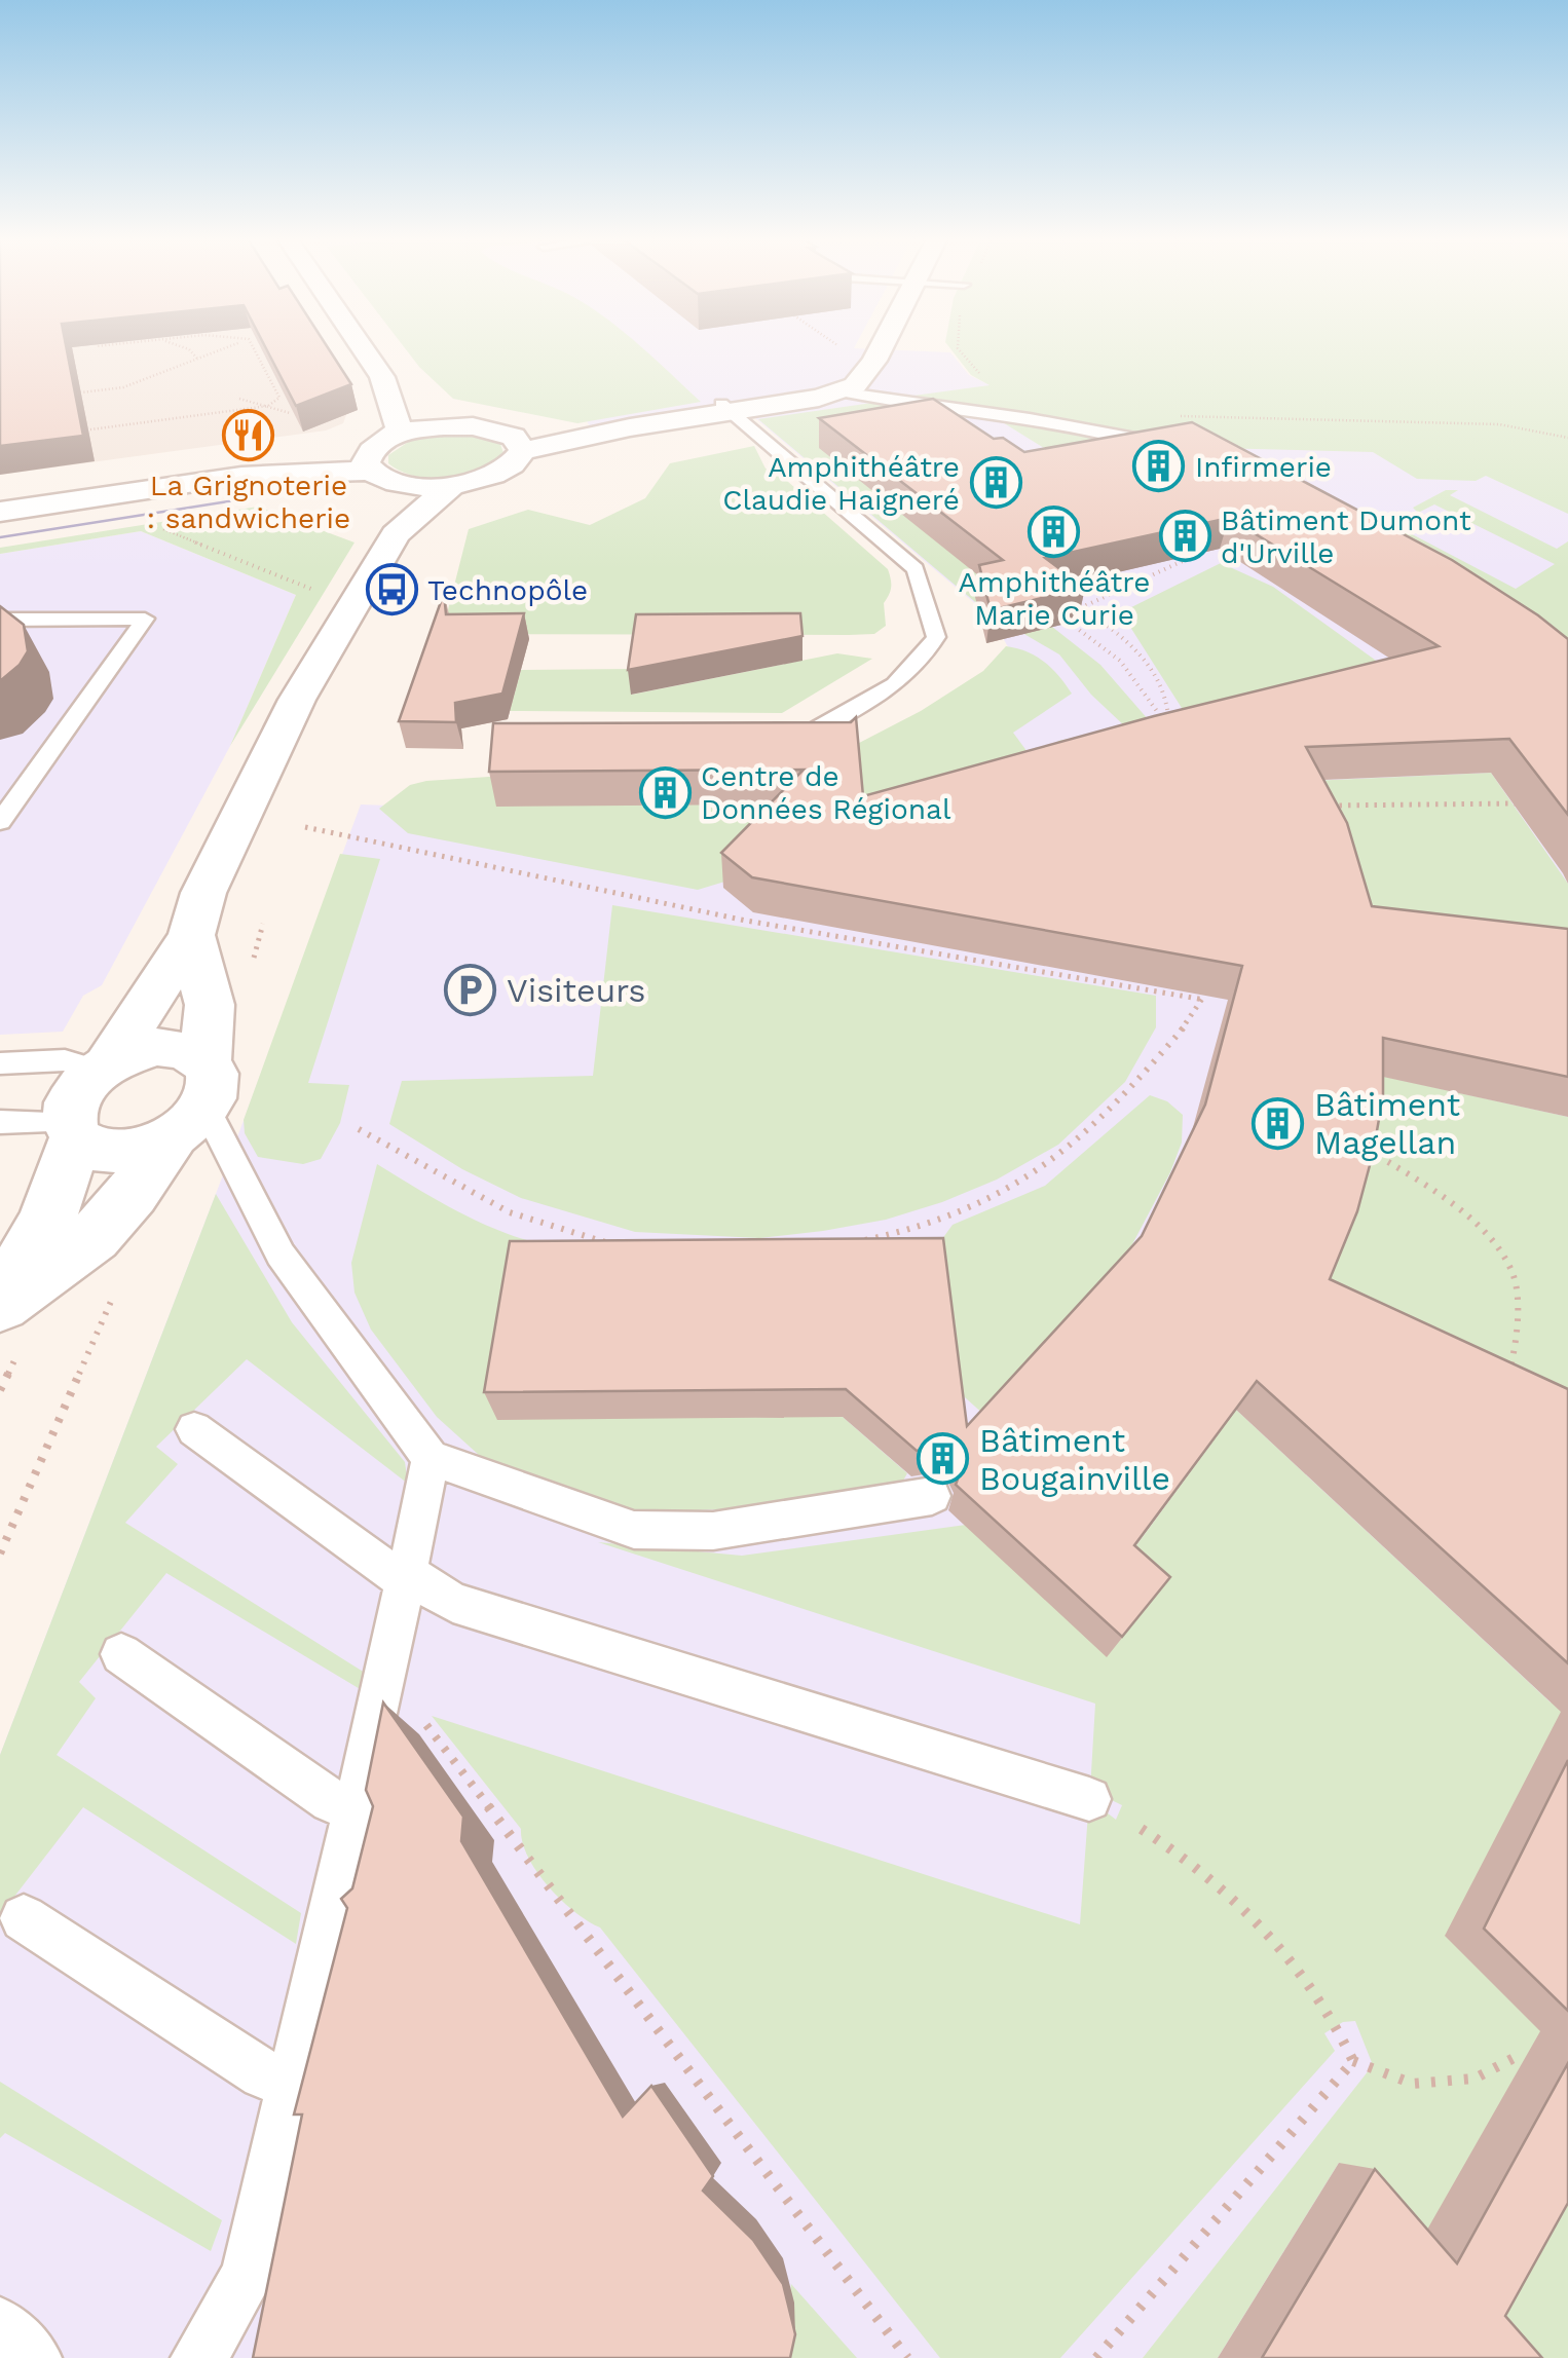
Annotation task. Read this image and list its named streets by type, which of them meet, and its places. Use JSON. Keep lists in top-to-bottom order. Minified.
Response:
{"places":{"restaurant":["La Grignoterie : sandwicherie"],"building":["Infirmerie","Amphithéâtre Claudie Haigneré","Amphithéâtre Marie Curie","Bâtiment Dumont d'Urville","Centre de Données Régional","Bâtiment Magellan","Bâtiment Bougainville"],"bus stop":["Technopôle"],"parking":["Visiteurs"]}}
